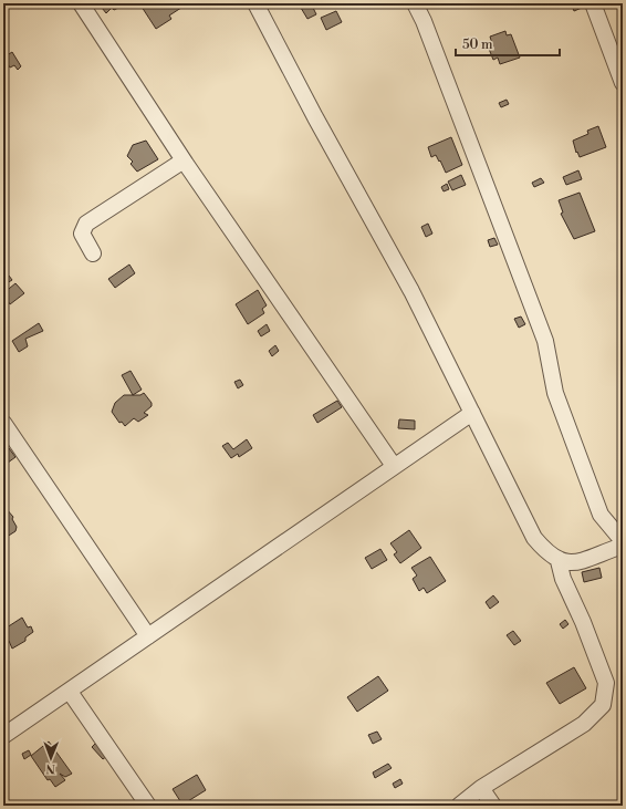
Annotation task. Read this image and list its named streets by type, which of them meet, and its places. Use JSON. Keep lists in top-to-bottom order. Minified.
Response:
{"scale_bar":"50 m","north":"bottom"}
